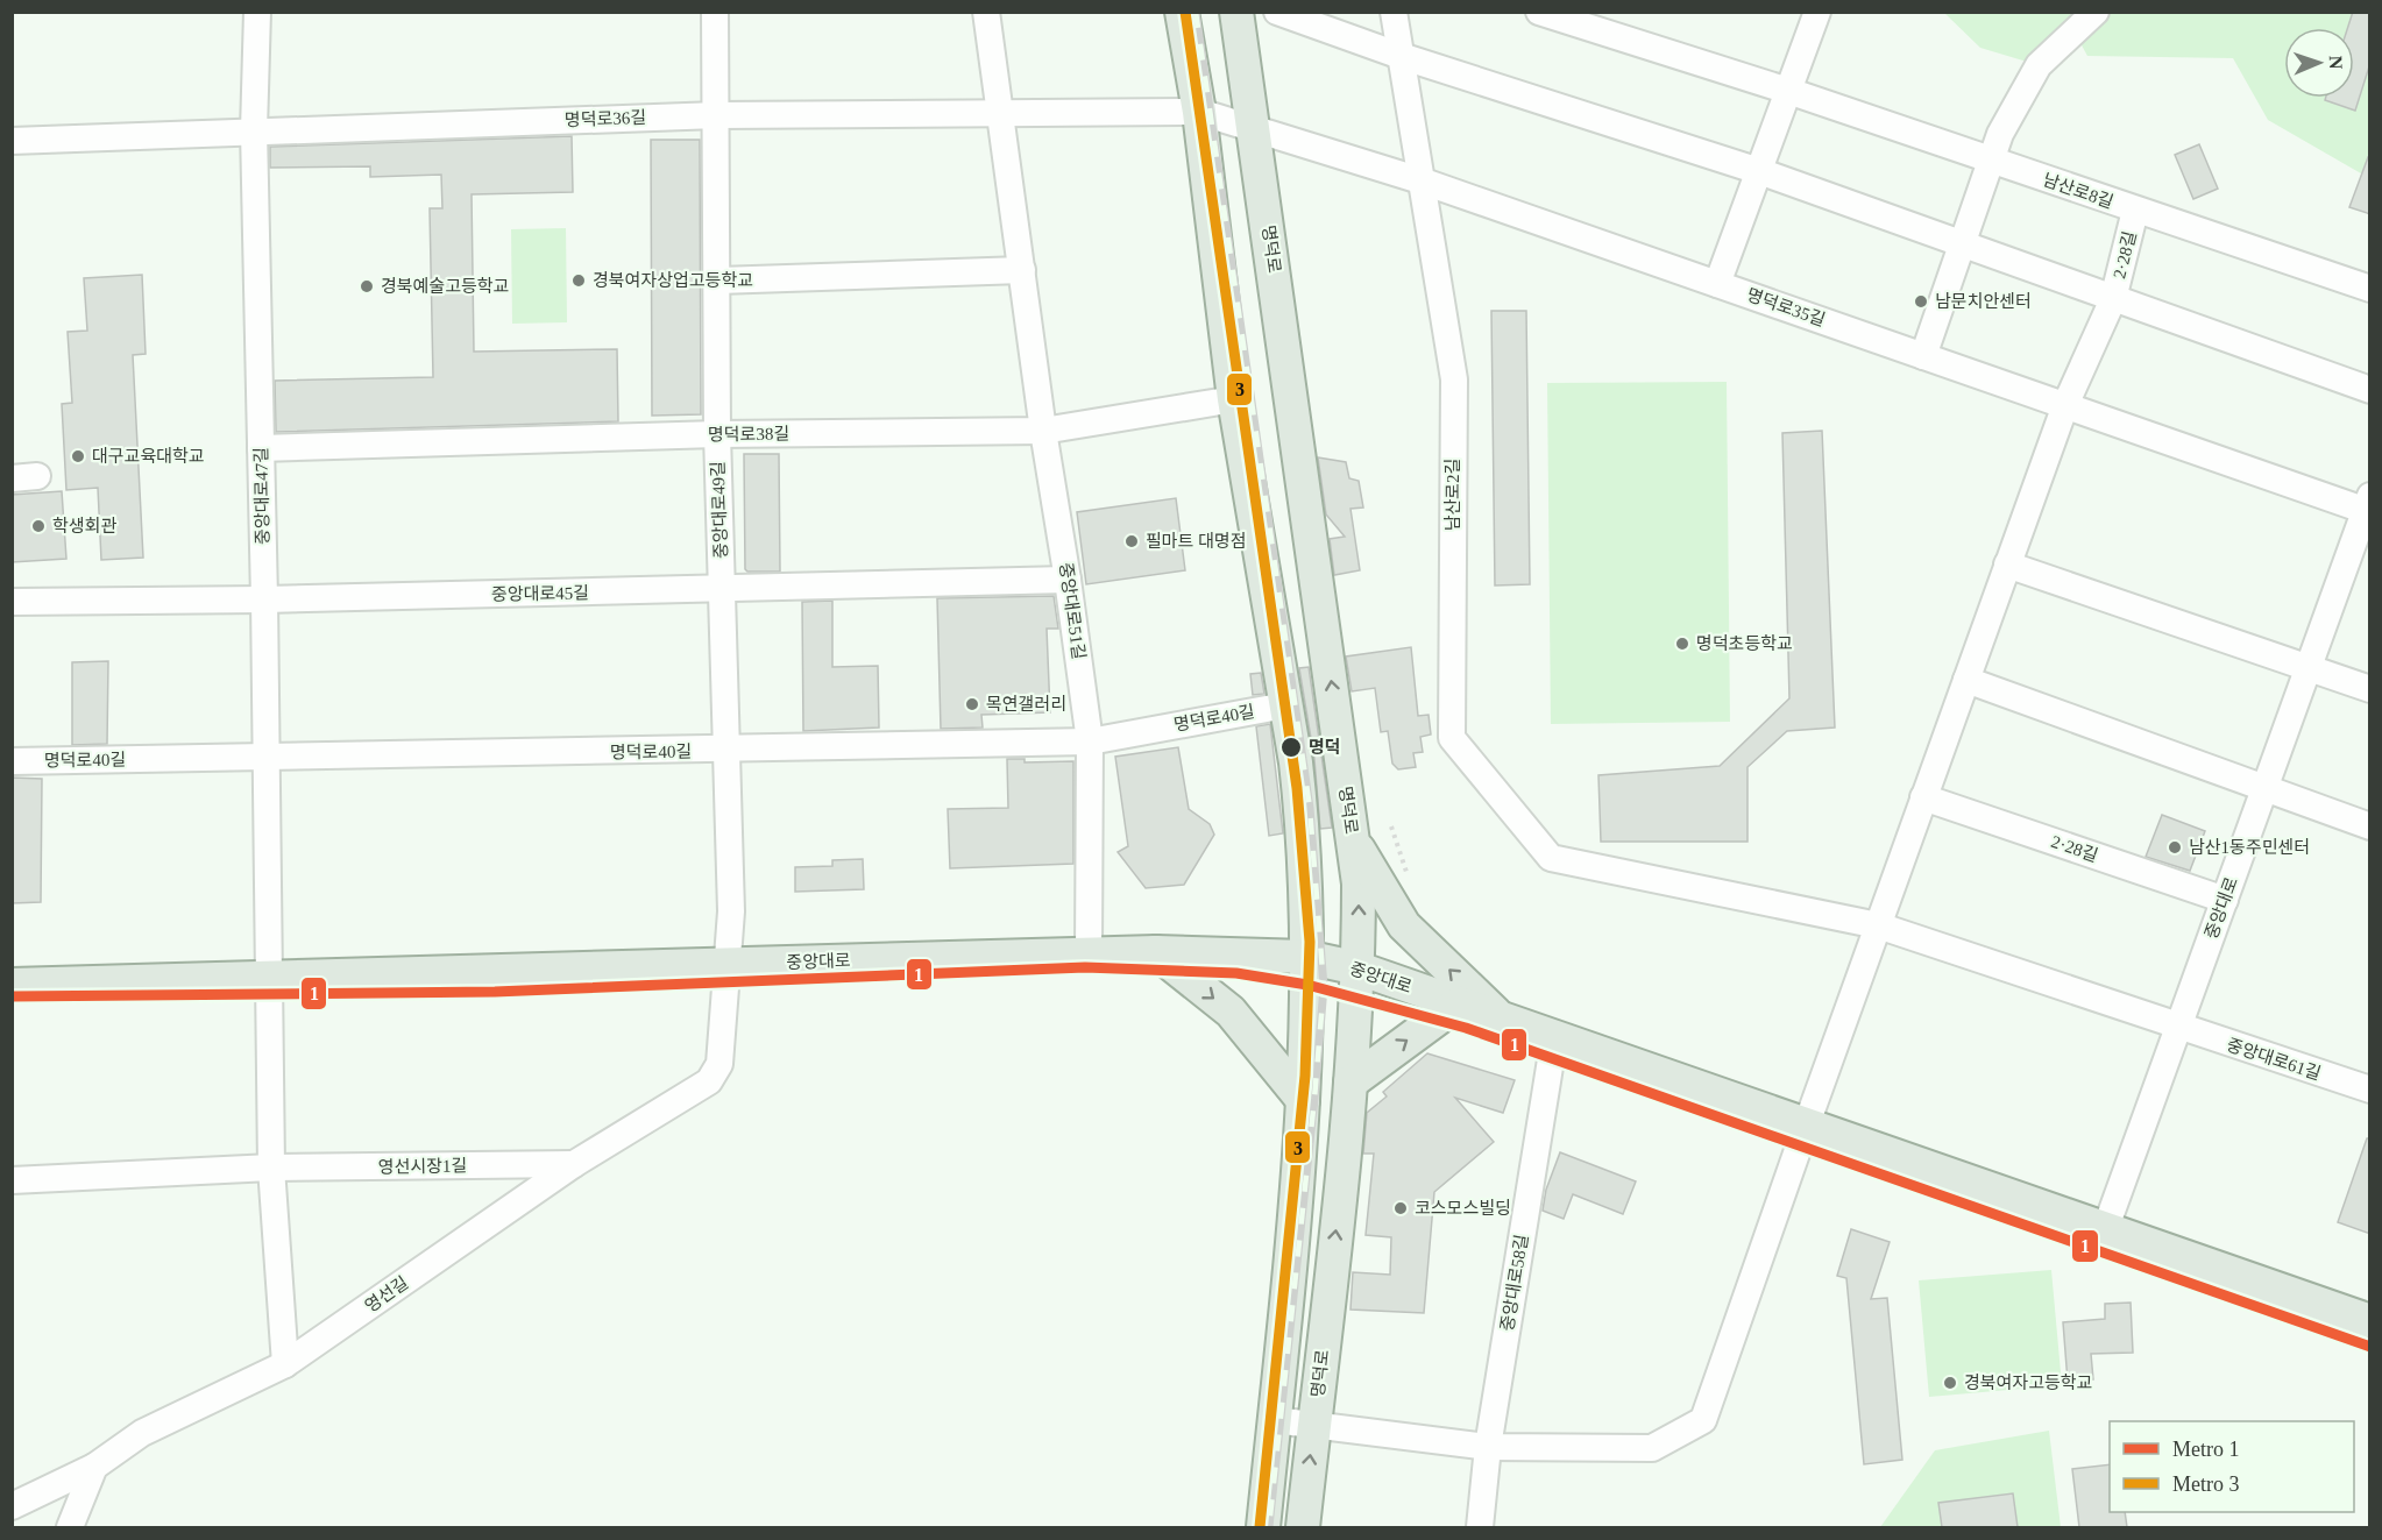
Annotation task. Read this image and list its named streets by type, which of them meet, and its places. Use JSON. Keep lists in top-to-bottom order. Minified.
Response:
{"streets":{"main road":["명덕로","중앙대로"],"street":["명덕로36길","남산로8길","2·28길","명덕로35길","명덕로38길","남산로2길","중앙대로47길","중앙대로49길","중앙대로45길","중앙대로51길","명덕로40길","중앙대로61길","영선시장1길","중앙대로58길","영선길"]},"crossings":[["명덕로36길","명덕로35길"],["명덕로36길","중앙대로47길"],["명덕로36길","중앙대로49길"],["명덕로36길","중앙대로51길"],["남산로8길","2·28길"],["명덕로","명덕로35길"],["명덕로","중앙대로"],["2·28길","명덕로35길"],["2·28길","남산로2길"],["2·28길","중앙대로"],["명덕로35길","남산로2길"],["명덕로35길","중앙대로"],["명덕로38길","중앙대로47길"],["명덕로38길","중앙대로49길"],["명덕로38길","중앙대로51길"],["중앙대로47길","중앙대로45길"],["중앙대로47길","명덕로40길"],["중앙대로47길","중앙대로"],["중앙대로49길","중앙대로45길"],["중앙대로49길","명덕로40길"],["중앙대로49길","중앙대로"],["중앙대로49길","영선길"],["중앙대로45길","중앙대로51길"],["중앙대로51길","명덕로40길"],["중앙대로51길","중앙대로"],["중앙대로","중앙대로61길"],["중앙대로","중앙대로58길"],["영선시장1길","영선길"]],"places":["경북여자상업고등학교","경북예술고등학교","남문치안센터","대구교육대학교","학생회관","필마트 대명점","명덕초등학교","목연갤러리","명덕","남산1동주민센터","코스모스빌딩","경북여자고등학교"],"lines":["metro line 3","metro line 1"],"legend":["Metro 1","Metro 3"],"north":"right"}
